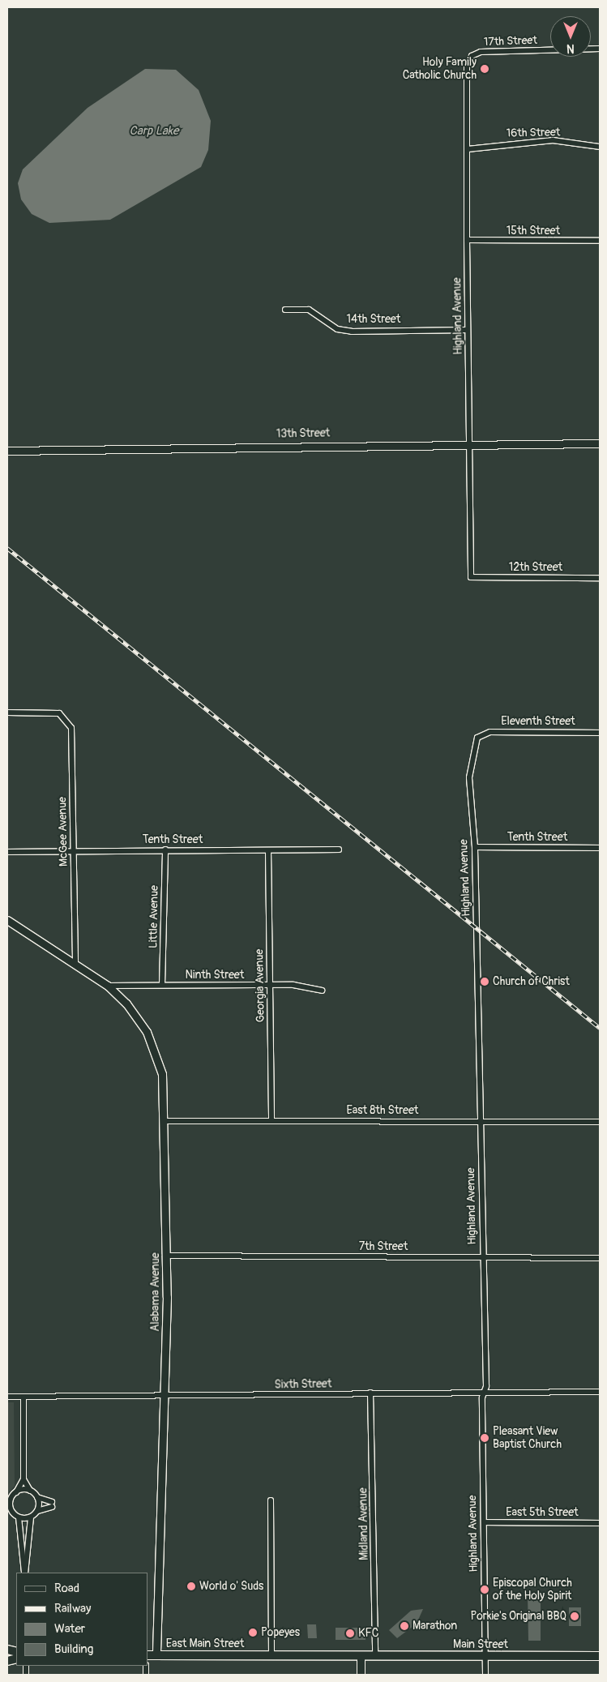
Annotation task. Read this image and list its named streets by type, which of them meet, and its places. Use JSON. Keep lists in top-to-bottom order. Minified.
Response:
{"streets":{"main road":["East Main Street","Main Street"],"street":["17th Street","16th Street","15th Street","Highland Avenue","14th Street","13th Street","12th Street","Eleventh Street","McGee Avenue","Tenth Street","Little Avenue","Ninth Street","Georgia Avenue","East 8th Street","7th Street","Alabama Avenue","Sixth Street","East 5th Street","Midland Avenue"]},"crossings":[["17th Street","Highland Avenue"],["16th Street","Highland Avenue"],["15th Street","Highland Avenue"],["Highland Avenue","14th Street"],["Highland Avenue","13th Street"],["Highland Avenue","12th Street"],["Highland Avenue","Eleventh Street"],["Highland Avenue","Tenth Street"],["Highland Avenue","East 8th Street"],["Highland Avenue","7th Street"],["Highland Avenue","Sixth Street"],["Highland Avenue","East 5th Street"],["Highland Avenue","Main Street"],["McGee Avenue","Tenth Street"],["McGee Avenue","Alabama Avenue"],["Tenth Street","Little Avenue"],["Tenth Street","Georgia Avenue"],["Little Avenue","Ninth Street"],["Ninth Street","Georgia Avenue"],["Ninth Street","Alabama Avenue"],["Georgia Avenue","East 8th Street"],["East 8th Street","Alabama Avenue"],["7th Street","Alabama Avenue"],["Alabama Avenue","Sixth Street"],["Alabama Avenue","East Main Street"],["Sixth Street","Midland Avenue"],["Midland Avenue","Main Street"],["East Main Street","Main Street"]],"water":["Carp Lake"],"places":["Holy Family Catholic Church","Church of Christ","Pleasant View Baptist Church","World o' Suds","Episcopal Church of the Holy Spirit","Porkie's Original BBQ","Marathon","Popeyes","KFC"],"legend":["Road","Railway","Water","Building"],"north":"bottom"}
